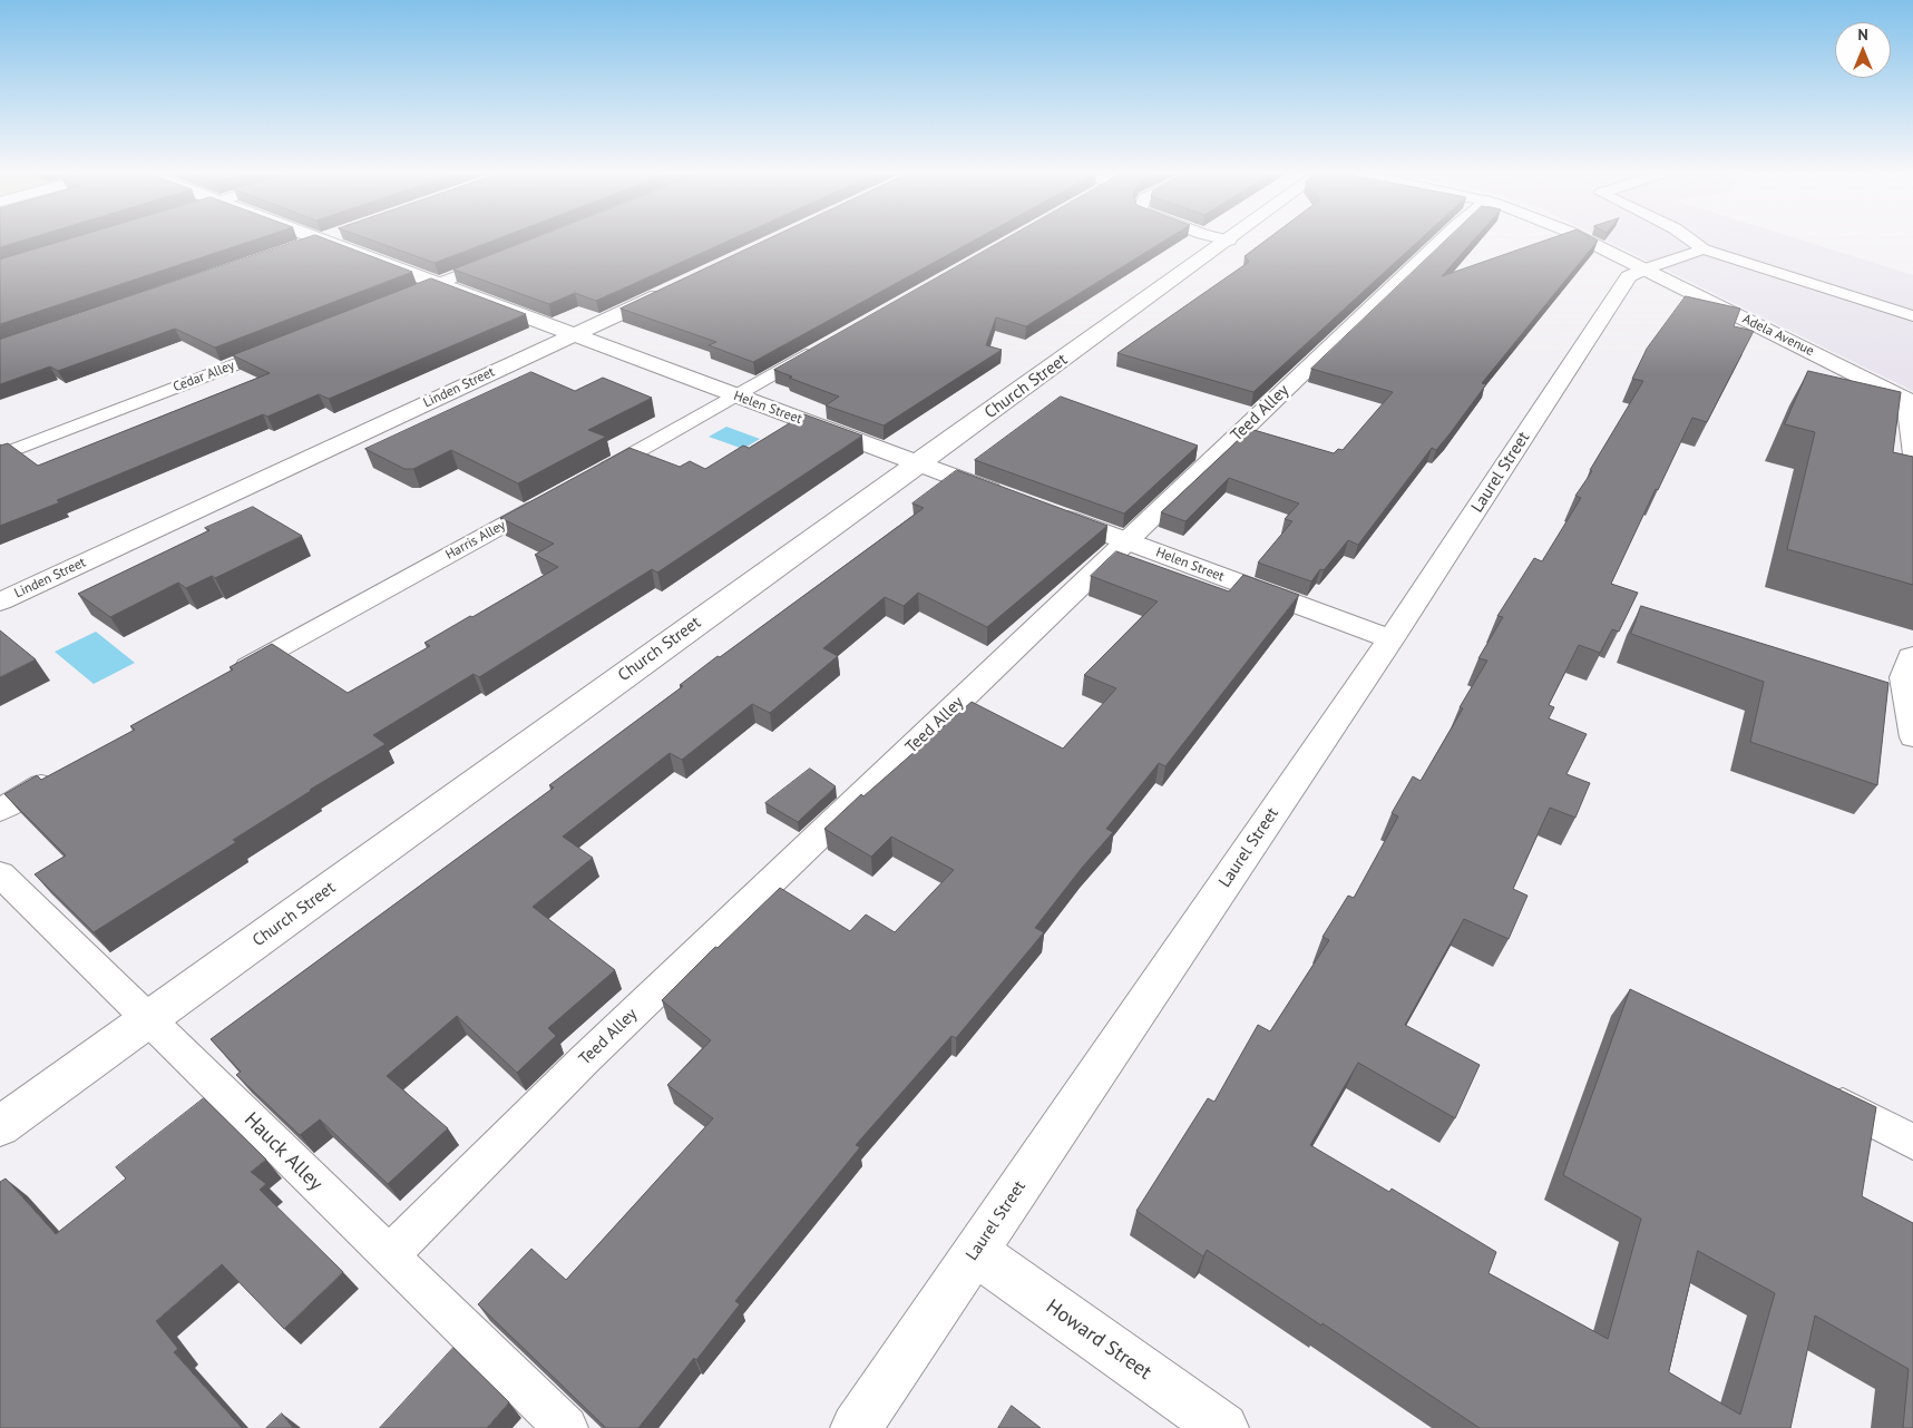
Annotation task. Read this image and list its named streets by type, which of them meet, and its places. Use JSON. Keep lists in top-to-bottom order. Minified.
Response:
{"streets":{"street":["Adela Avenue","Church Street","Linden Street","Helen Street","Laurel Street","Howard Street"],"lane":["Cedar Alley","Teed Alley","Harris Alley","Hauck Alley"]},"crossings":[["Adela Avenue","Laurel Street"],["Church Street","Helen Street"],["Church Street","Hauck Alley"],["Linden Street","Helen Street"],["Helen Street","Teed Alley"],["Helen Street","Laurel Street"],["Teed Alley","Hauck Alley"],["Laurel Street","Howard Street"]],"north":"top"}
